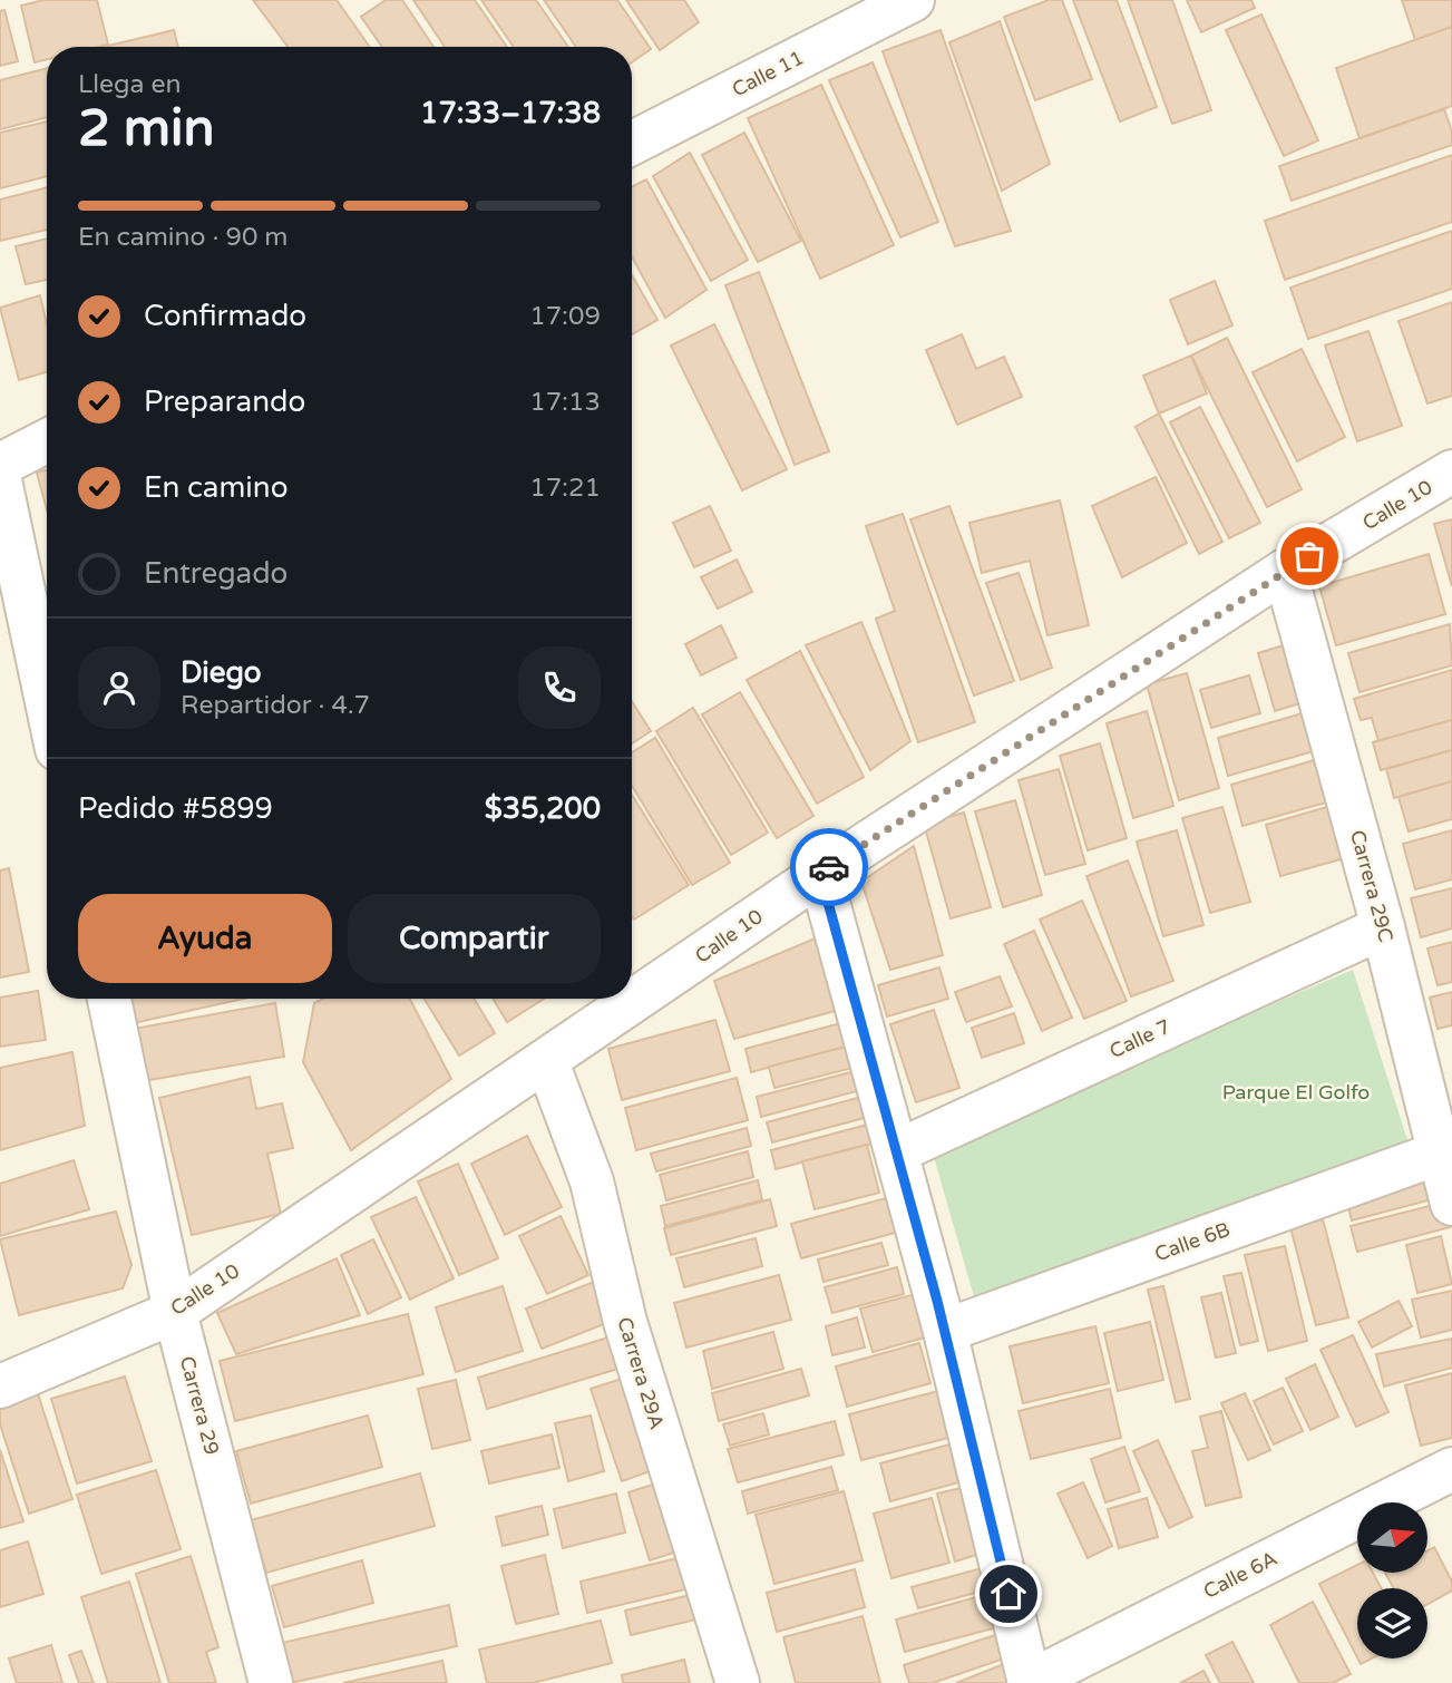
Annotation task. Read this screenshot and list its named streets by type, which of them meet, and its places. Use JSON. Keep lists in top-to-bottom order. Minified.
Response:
{"streets":{"street":["Calle 11","Calle 10","Carrera 29C","Calle 7","Calle 6B","Carrera 29A","Carrera 29","Calle 6A"]},"crossings":[["Calle 10","Carrera 29C"],["Calle 10","Carrera 29A"],["Calle 10","Carrera 29"],["Carrera 29C","Calle 7"],["Carrera 29C","Calle 6B"]],"parks":["Parque El Golfo"],"north":"right","page":{"heading":["2 min","Llega en","17:33–17:38"],"panel":["Diego","Repartidor · 4.7","Pedido #5899","$35,200"],"bar":"En camino · 90 m","list":[["Confirmado","17:09"],["Preparando","17:13"],["En camino","17:21"],"Entregado"],"buttons":["Ayuda","Compartir"]}}
